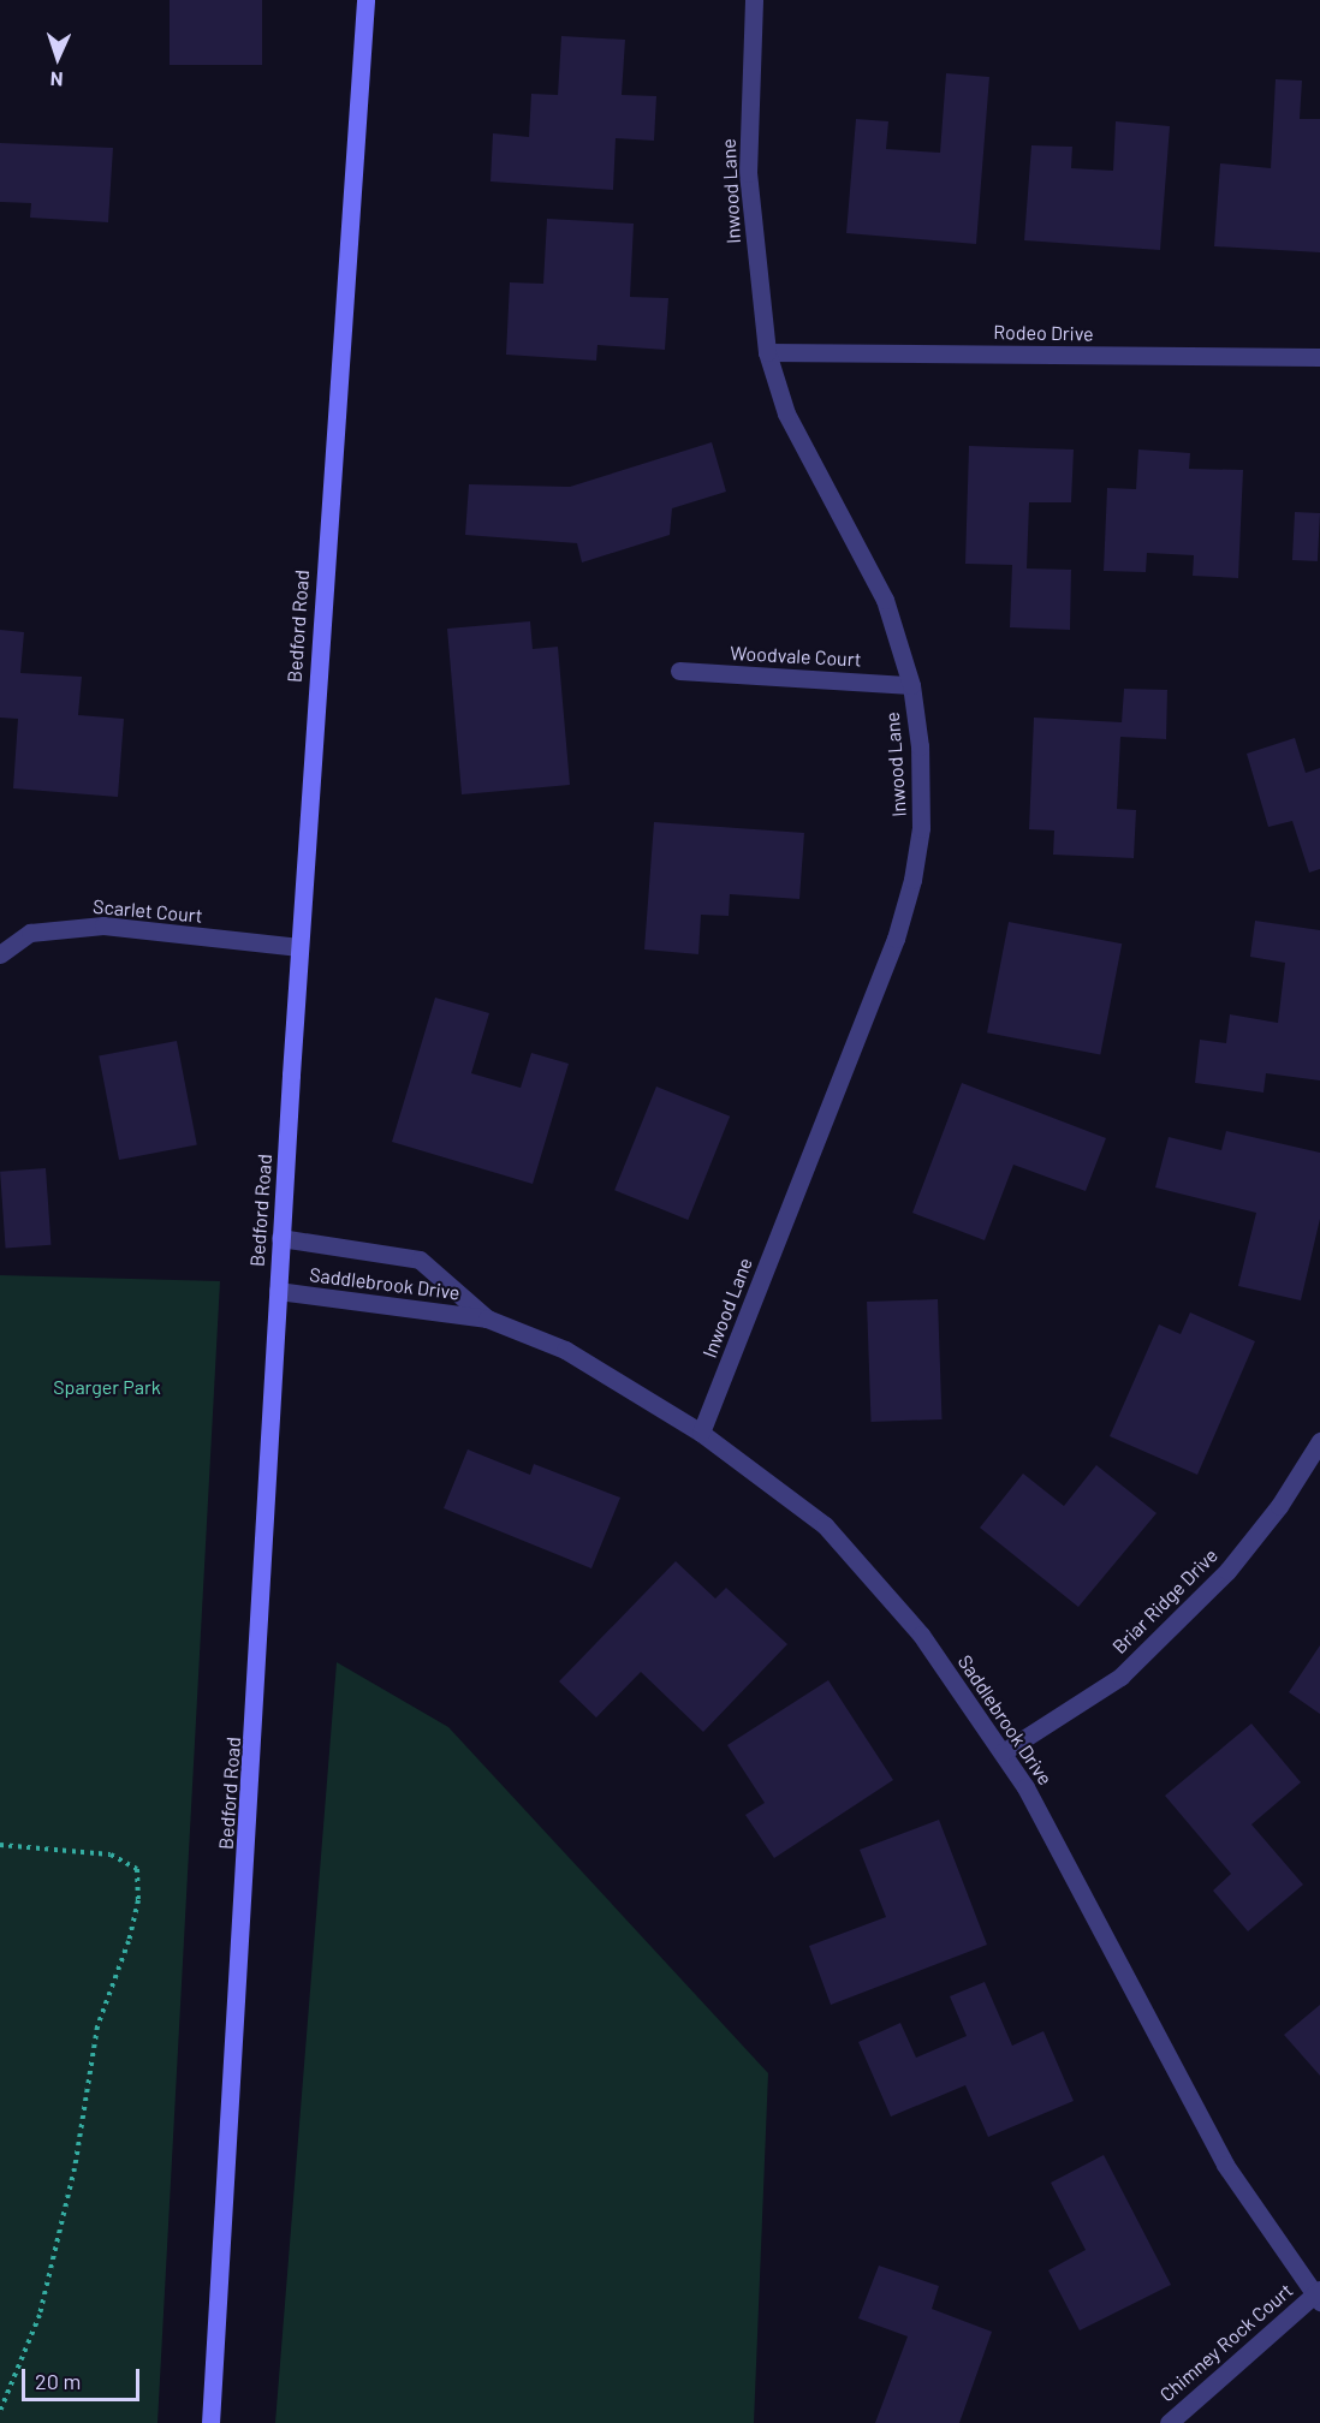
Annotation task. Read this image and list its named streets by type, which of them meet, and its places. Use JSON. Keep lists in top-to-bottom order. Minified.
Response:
{"streets":{"street":["Inwood Lane","Rodeo Drive","Bedford Road","Woodvale Court","Scarlet Court","Saddlebrook Drive","Briar Ridge Drive","Chimney Rock Court"]},"crossings":[["Inwood Lane","Rodeo Drive"],["Inwood Lane","Woodvale Court"],["Inwood Lane","Saddlebrook Drive"],["Bedford Road","Scarlet Court"],["Bedford Road","Saddlebrook Drive"],["Saddlebrook Drive","Briar Ridge Drive"],["Saddlebrook Drive","Chimney Rock Court"]],"parks":["Sparger Park"],"scale_bar":"20 m","north":"bottom"}
